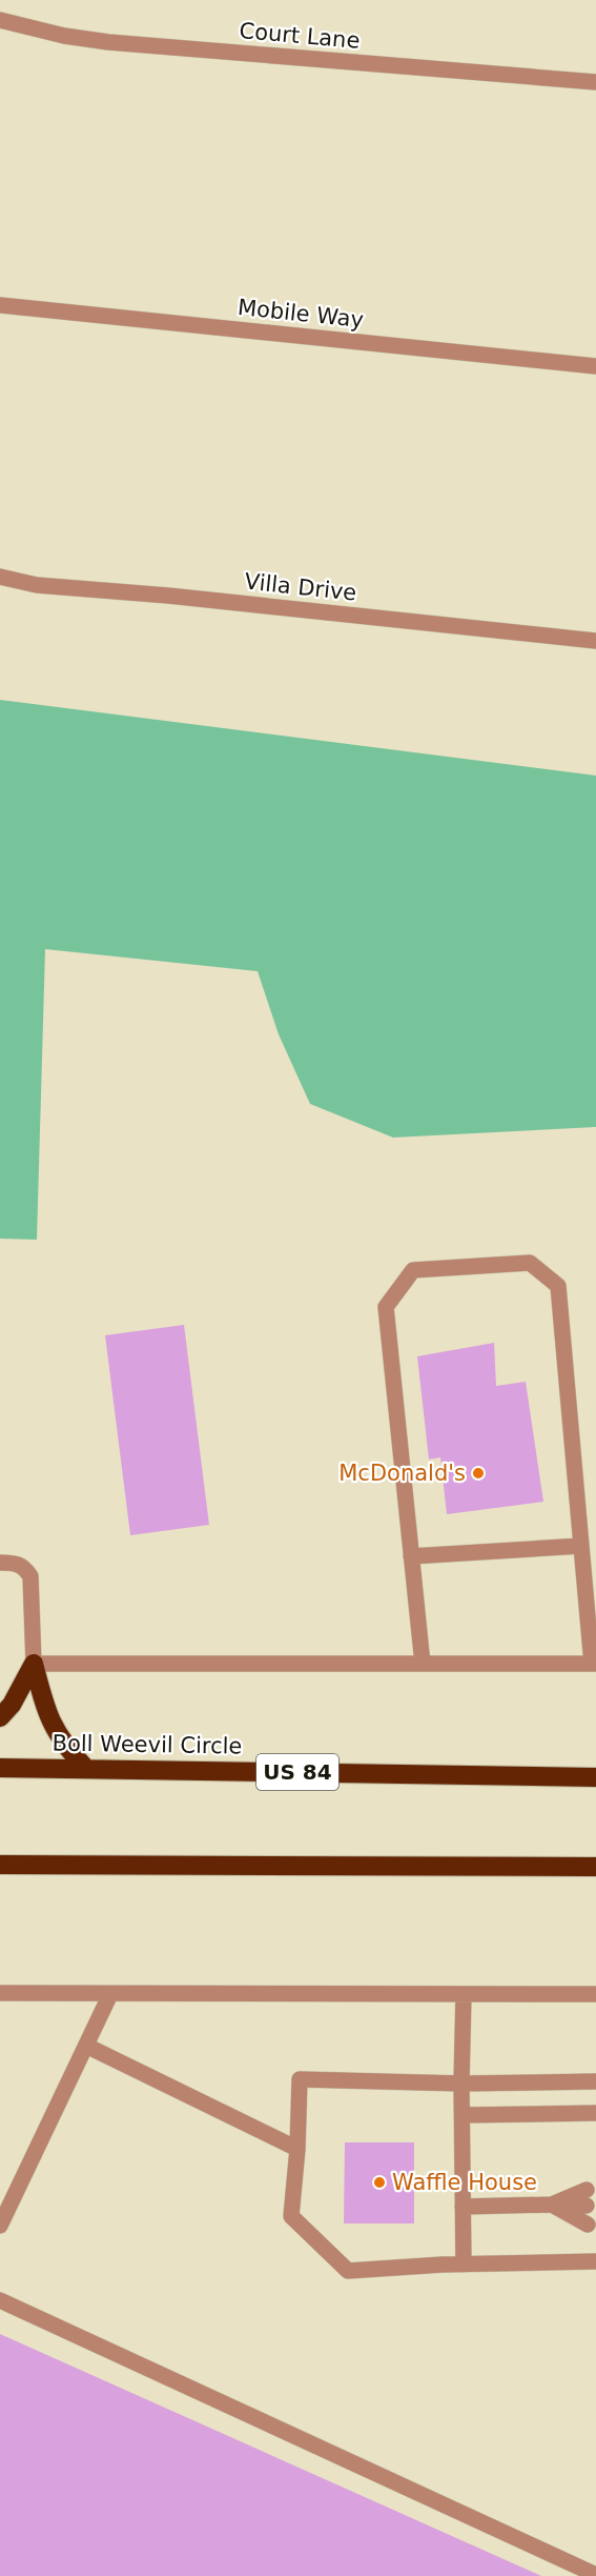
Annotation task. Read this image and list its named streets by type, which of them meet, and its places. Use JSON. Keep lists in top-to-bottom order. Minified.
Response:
{"streets":{"highway":["Boll Weevil Circle","US 84"],"street":["Court Lane","Mobile Way","Villa Drive"]},"places":["McDonald's","Waffle House"]}
